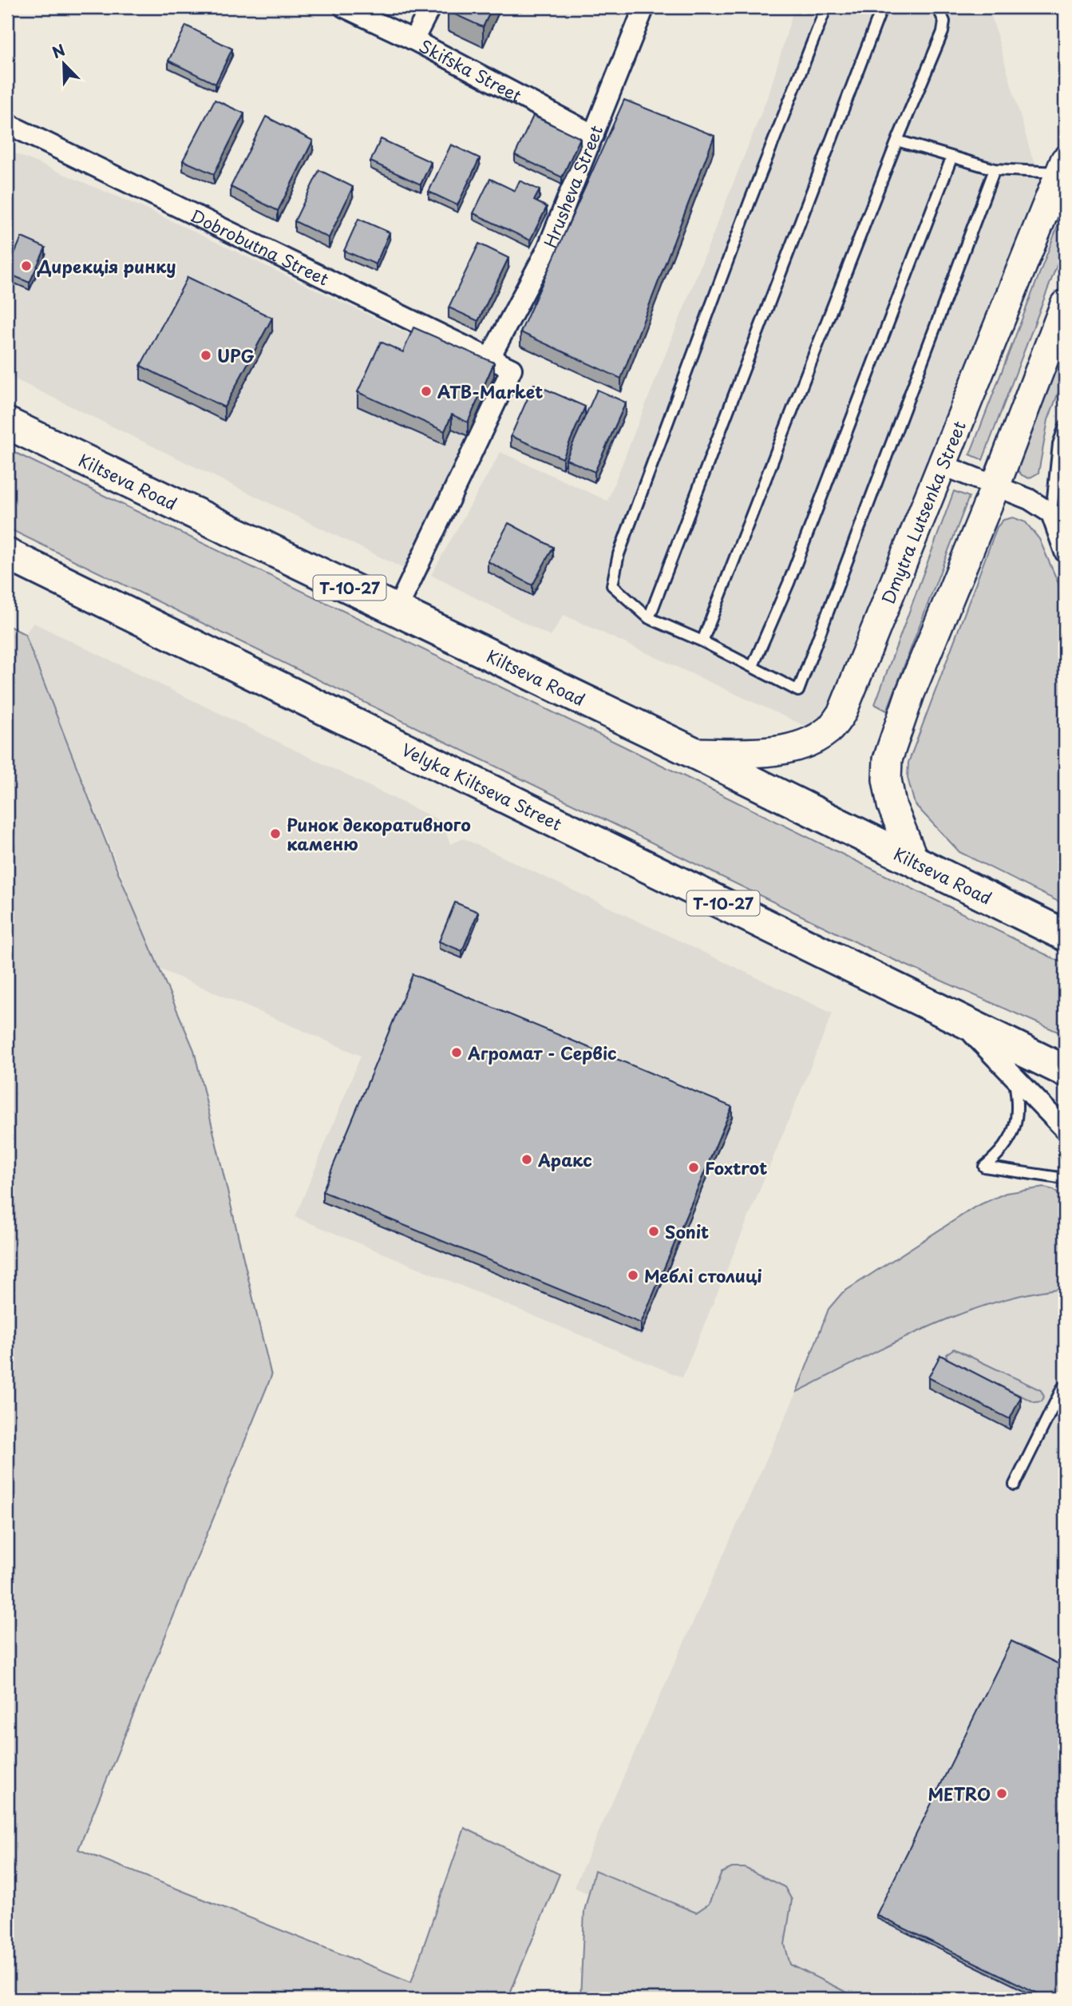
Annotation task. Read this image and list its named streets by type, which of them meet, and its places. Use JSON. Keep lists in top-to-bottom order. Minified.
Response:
{"streets":{"highway":["Kiltseva Road","Т-10-27","Velyka Kiltseva Street"],"main road":["Dmytra Lutsenka Street"],"street":["Skifska Street","Hrusheva Street","Dobrobutna Street"]},"crossings":[["Skifska Street","Hrusheva Street"],["Hrusheva Street","Dobrobutna Street"],["Dobrobutna Street","Kiltseva Road"],["Kiltseva Road","Dmytra Lutsenka Street"],["Т-10-27","Velyka Kiltseva Street"]],"places":["Дирекція ринку","UPG","ATB-Market","Ринок декоративного каменю","Агромат - Сервіс","Аракс","Foxtrot","Sonit","Меблі столиці","METRO"],"north":"top left"}
